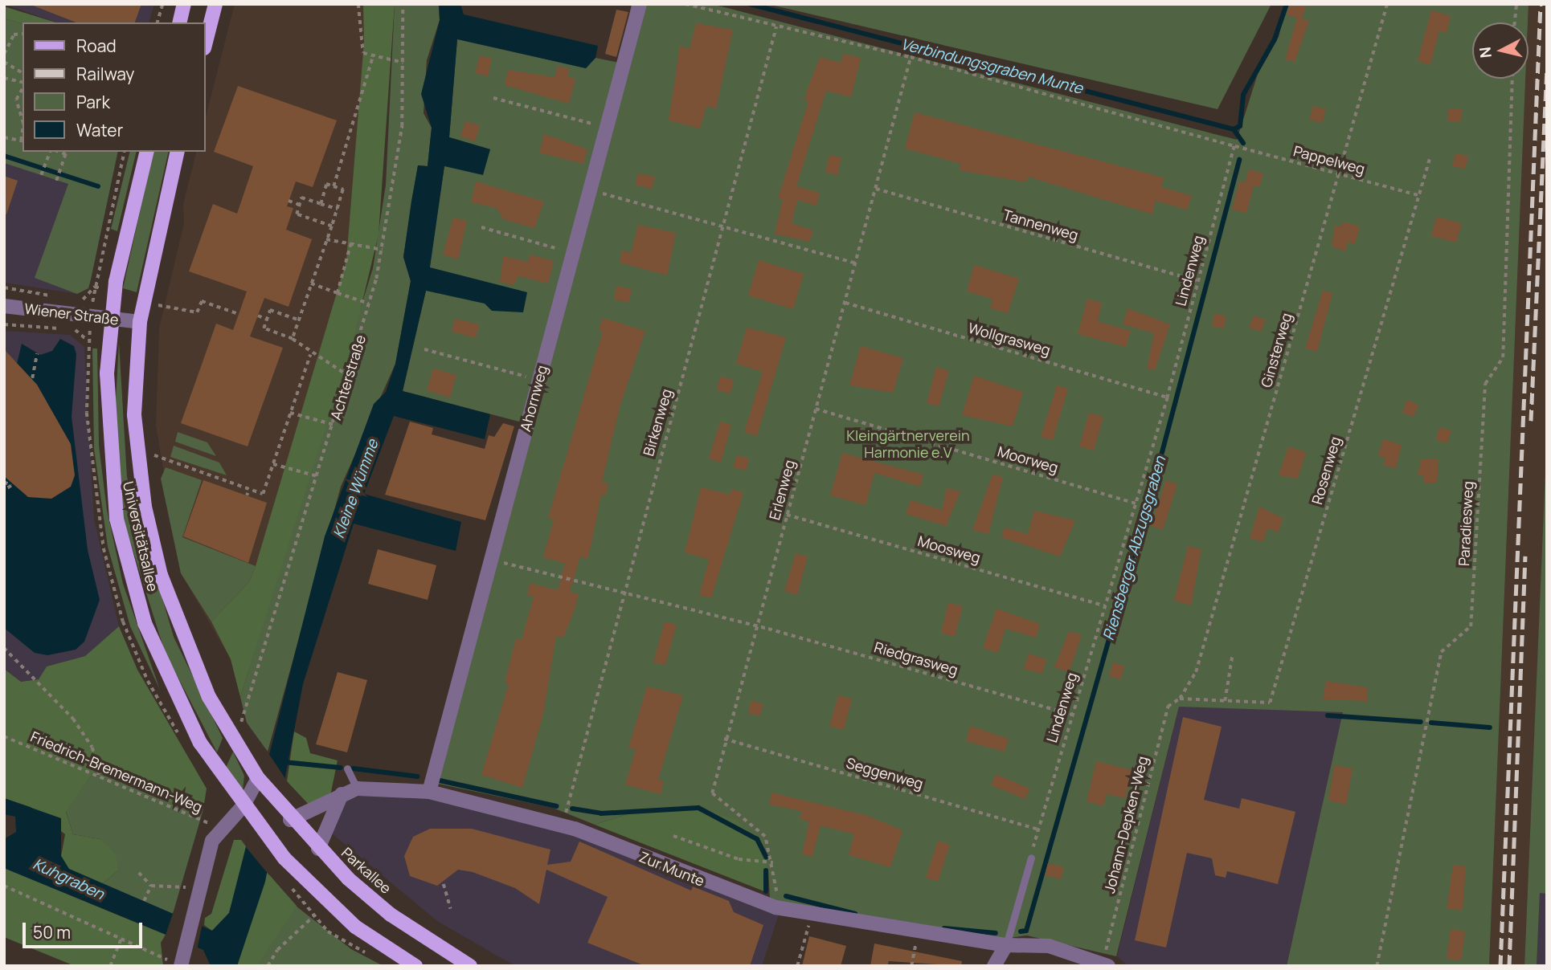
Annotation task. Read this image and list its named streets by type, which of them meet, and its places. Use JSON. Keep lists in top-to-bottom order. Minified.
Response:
{"streets":{"main road":["Universitätsallee","Parkallee"],"street":["Wiener Straße","Ahornweg","Zur Munte"],"path":["Pappelweg","Tannenweg","Lindenweg","Wollgrasweg","Ginsterweg","Achterstraße","Birkenweg","Moorweg","Rosenweg","Erlenweg","Paradiesweg","Moosweg","Riedgrasweg","Friedrich-Bremermann-Weg","Seggenweg","Johann-Depken-Weg"]},"crossings":[["Pappelweg","Lindenweg"],["Pappelweg","Ginsterweg"],["Pappelweg","Rosenweg"],["Tannenweg","Lindenweg"],["Tannenweg","Erlenweg"],["Lindenweg","Wollgrasweg"],["Lindenweg","Moorweg"],["Lindenweg","Moosweg"],["Lindenweg","Riedgrasweg"],["Lindenweg","Seggenweg"],["Wiener Straße","Universitätsallee"],["Wollgrasweg","Erlenweg"],["Ginsterweg","Rosenweg"],["Ginsterweg","Johann-Depken-Weg"],["Achterstraße","Universitätsallee"],["Ahornweg","Riedgrasweg"],["Ahornweg","Zur Munte"],["Birkenweg","Riedgrasweg"],["Birkenweg","Zur Munte"],["Moorweg","Erlenweg"],["Rosenweg","Johann-Depken-Weg"],["Erlenweg","Moosweg"],["Erlenweg","Riedgrasweg"],["Erlenweg","Seggenweg"],["Erlenweg","Zur Munte"],["Universitätsallee","Parkallee"],["Johann-Depken-Weg","Zur Munte"],["Zur Munte","Parkallee"]],"water":["Verbindungsgraben Munte","Kleine Wümme","Riensberger Abzugsgraben","Kuhgraben"],"parks":["Kleingärtnerverein Harmonie e.V"],"legend":["Road","Railway","Park","Water"],"scale_bar":"50 m","north":"left"}
